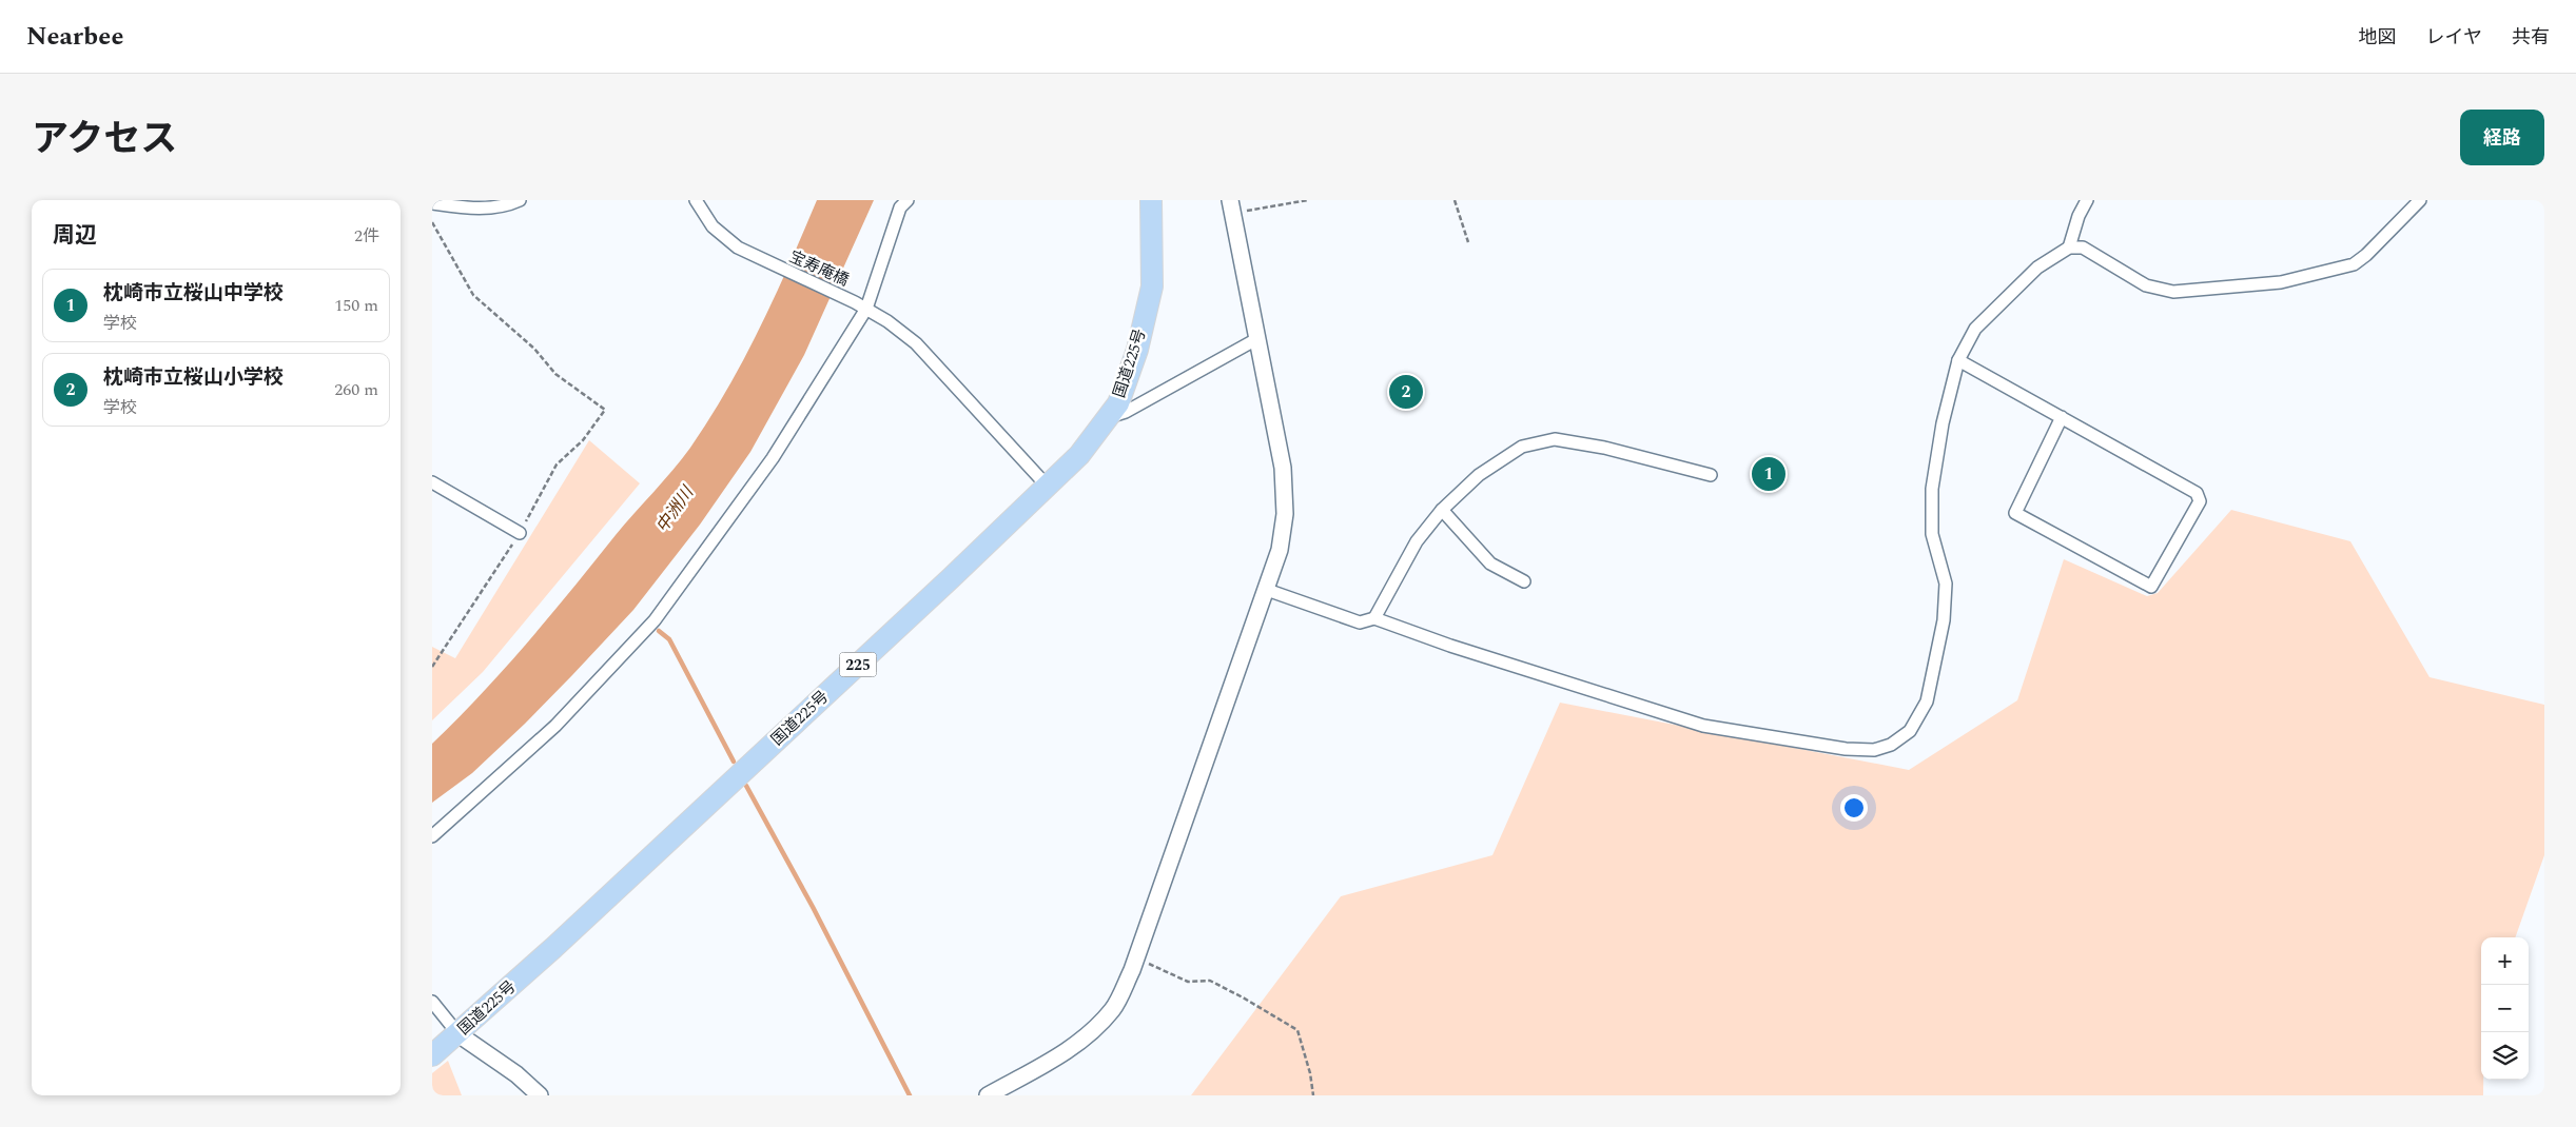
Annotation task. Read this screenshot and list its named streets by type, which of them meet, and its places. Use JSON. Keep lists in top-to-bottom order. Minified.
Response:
{"streets":{"highway":["国道225号","225"],"street":["宝寿庵橋"]},"crossings":[["宝寿庵橋","国道225号"]],"water":["中洲川"],"page":{"header":"Nearbee","nav":["地図","レイヤ","共有"],"title":"アクセス","buttons":"経路","heading":["周辺","2件"],"list":[{"mark":"1","name":"枕崎市立桜山中学校","note":"学校","value":"150 m"},{"mark":"2","name":"枕崎市立桜山小学校","note":"学校","value":"260 m"}],"pins":["2","1"],"map_buttons":["+","−"]}}
